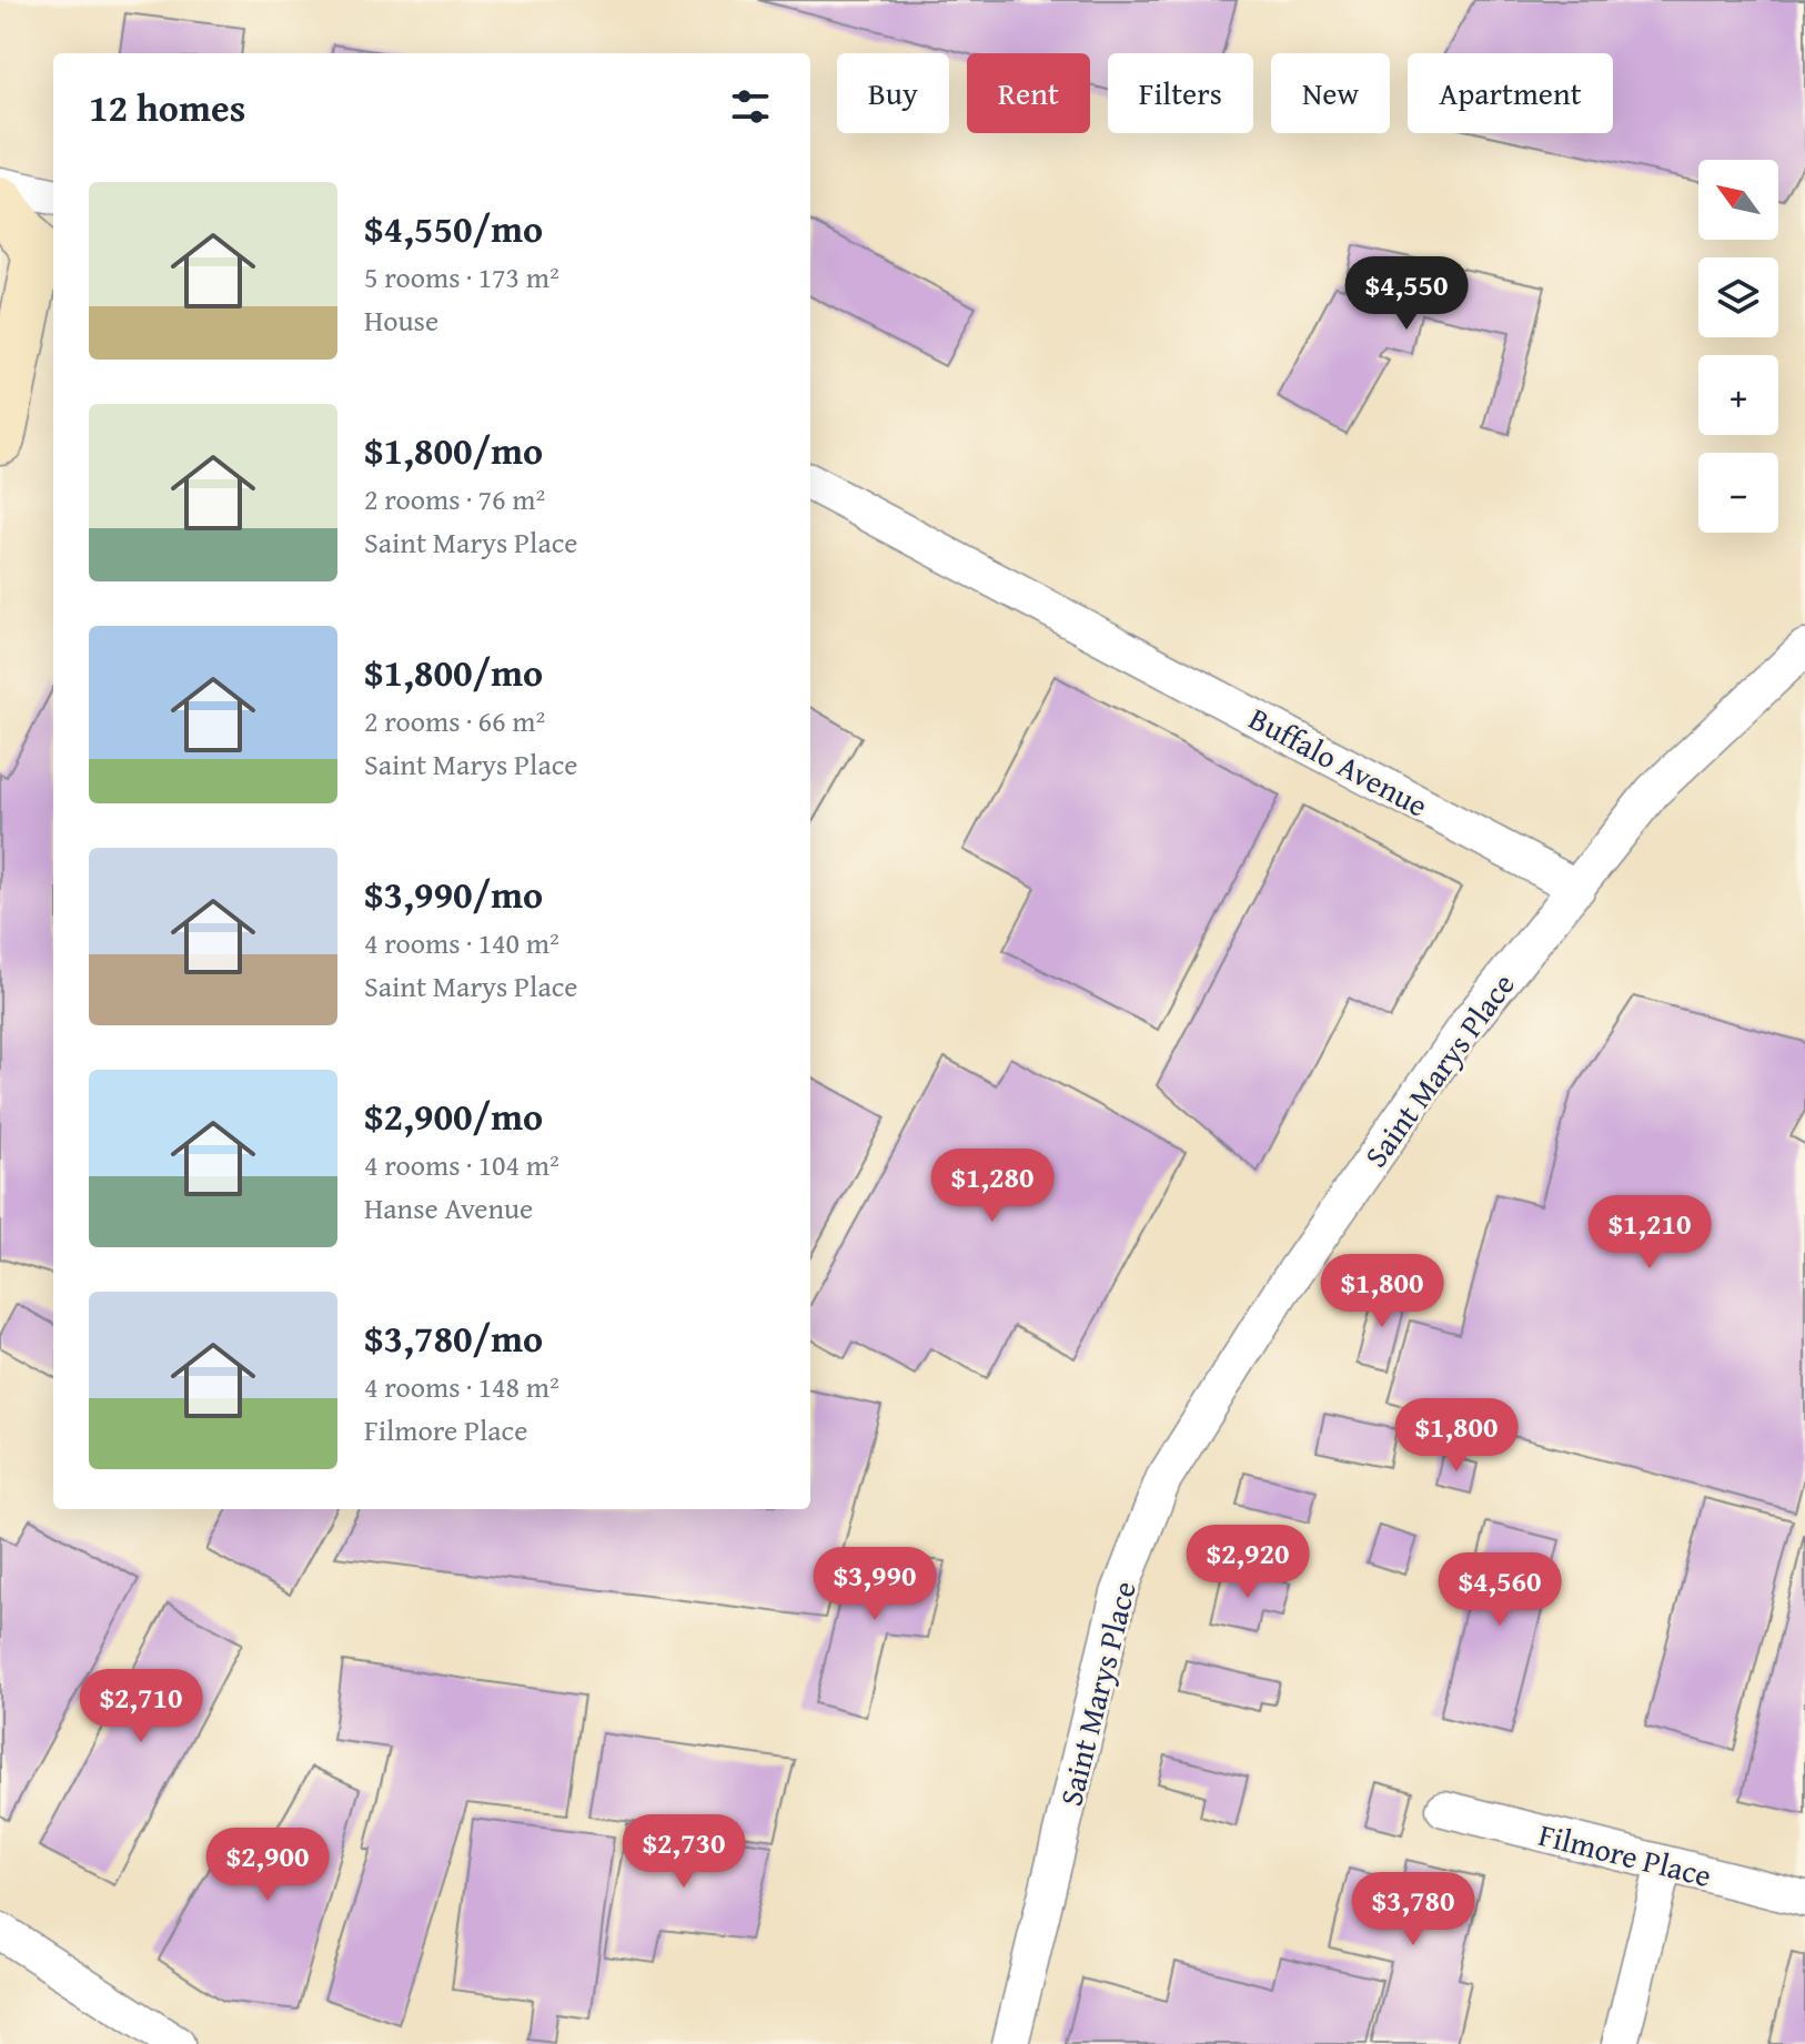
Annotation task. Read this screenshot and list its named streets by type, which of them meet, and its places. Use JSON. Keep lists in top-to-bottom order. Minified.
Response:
{"streets":{"street":["Buffalo Avenue","Saint Marys Place","Filmore Place"]},"crossings":[["Buffalo Avenue","Saint Marys Place"]],"north":"top left","page":{"chip":["Buy","Rent","Filters","New","Apartment"],"heading":"12 homes","map_buttons":["+","−"],"list":[{"name":"$4,550/mo","note":"5 rooms · 173 m² · House"},{"name":"$1,800/mo","note":"2 rooms · 76 m² · Saint Marys Place"},{"name":"$1,800/mo","note":"2 rooms · 66 m² · Saint Marys Place"},{"name":"$3,990/mo","note":"4 rooms · 140 m² · Saint Marys Place"},{"name":"$2,900/mo","note":"4 rooms · 104 m² · Hanse Avenue"},{"name":"$3,780/mo","note":"4 rooms · 148 m² · Filmore Place"}],"price":["$4,550","$1,280","$1,210","$1,800","$1,800","$2,920","$3,990","$4,560","$2,710","$2,730","$2,900","$3,780"]}}
